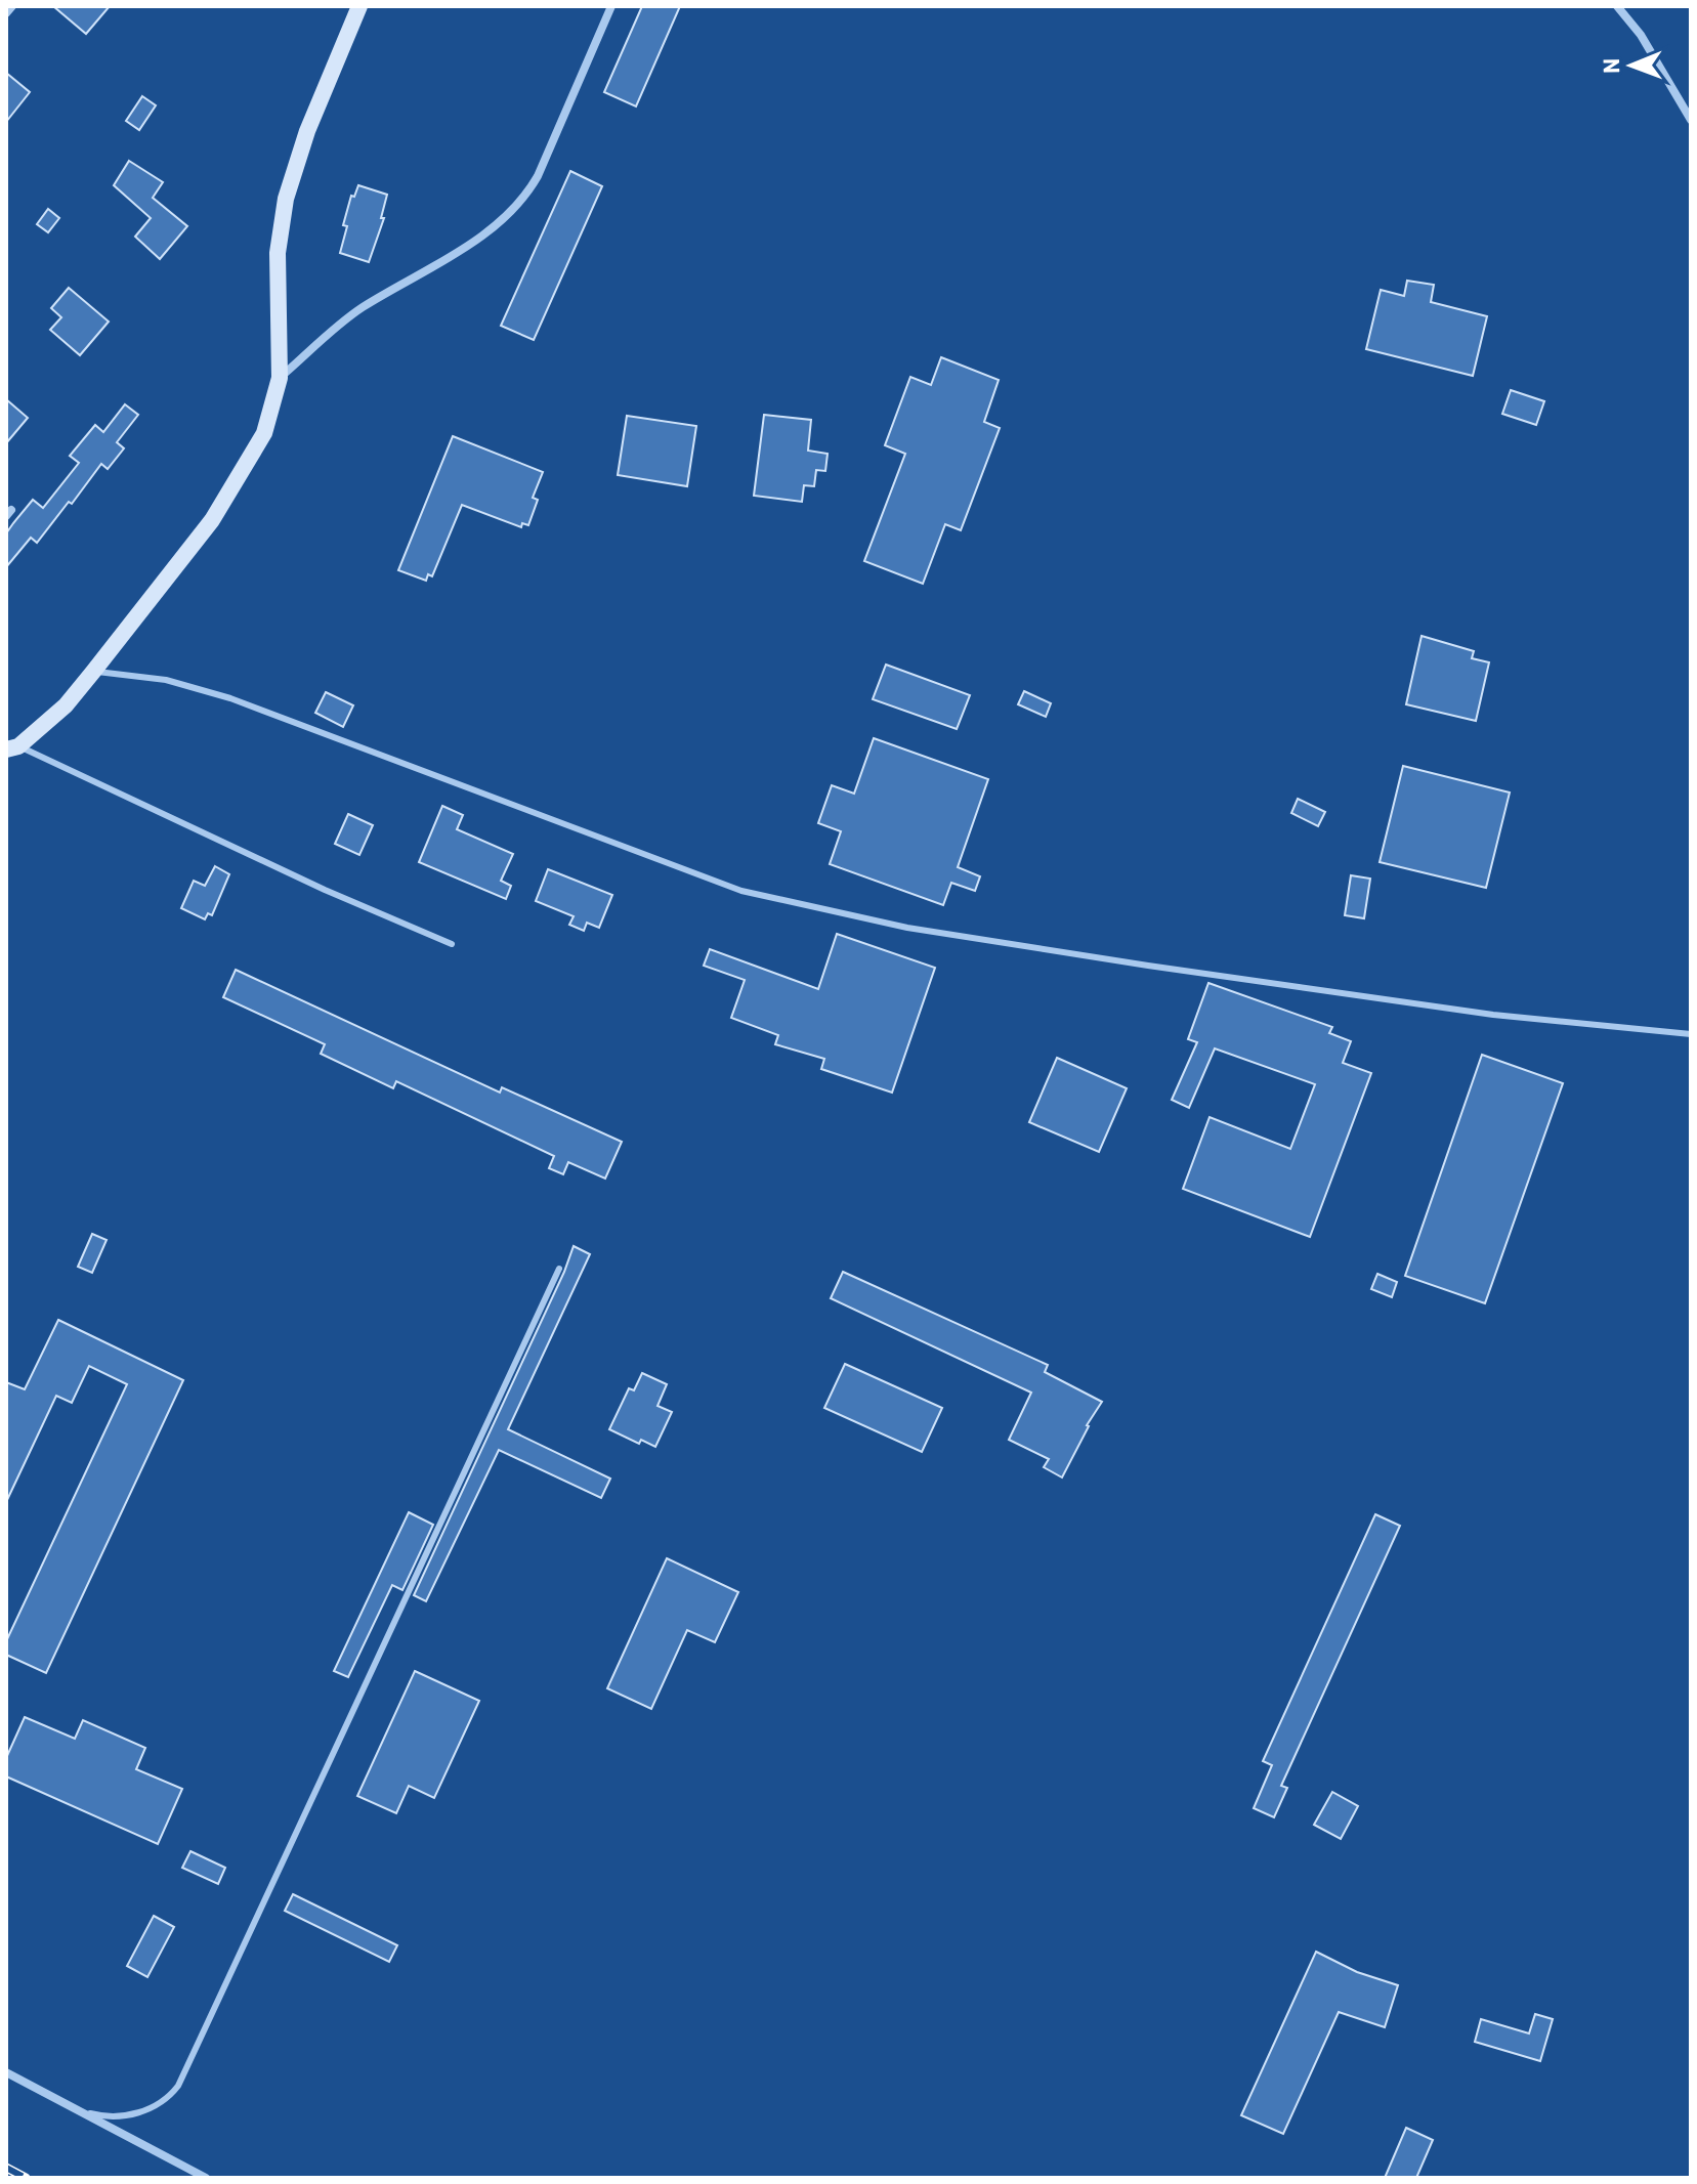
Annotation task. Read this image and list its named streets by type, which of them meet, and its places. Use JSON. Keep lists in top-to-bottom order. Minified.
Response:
{"north":"left"}
